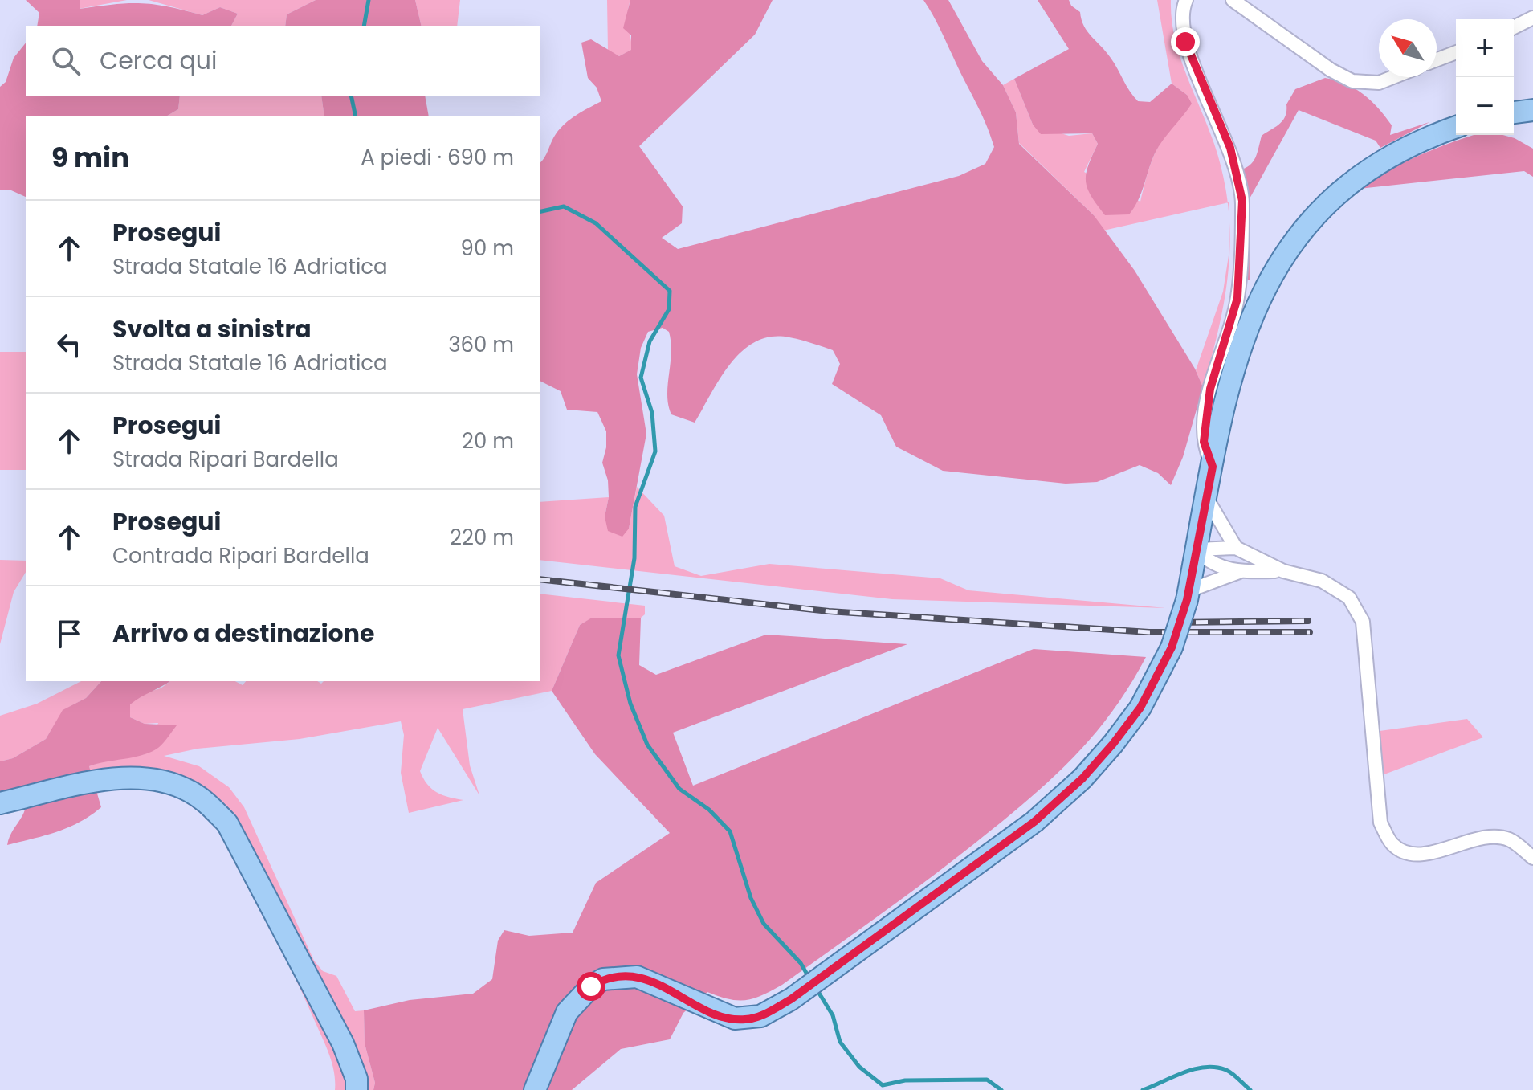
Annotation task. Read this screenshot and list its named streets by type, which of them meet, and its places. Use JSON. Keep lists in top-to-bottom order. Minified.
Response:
{"north":"top left","page":{"map_buttons":["+","−"],"search":"Cerca qui","heading":["9 min","A piedi · 690 m"],"list":[["Prosegui","Strada Statale 16 Adriatica","90 m"],["Svolta a sinistra","Strada Statale 16 Adriatica","360 m"],["Prosegui","Strada Ripari Bardella","20 m"],["Prosegui","Contrada Ripari Bardella","220 m"],"Arrivo a destinazione"]}}
